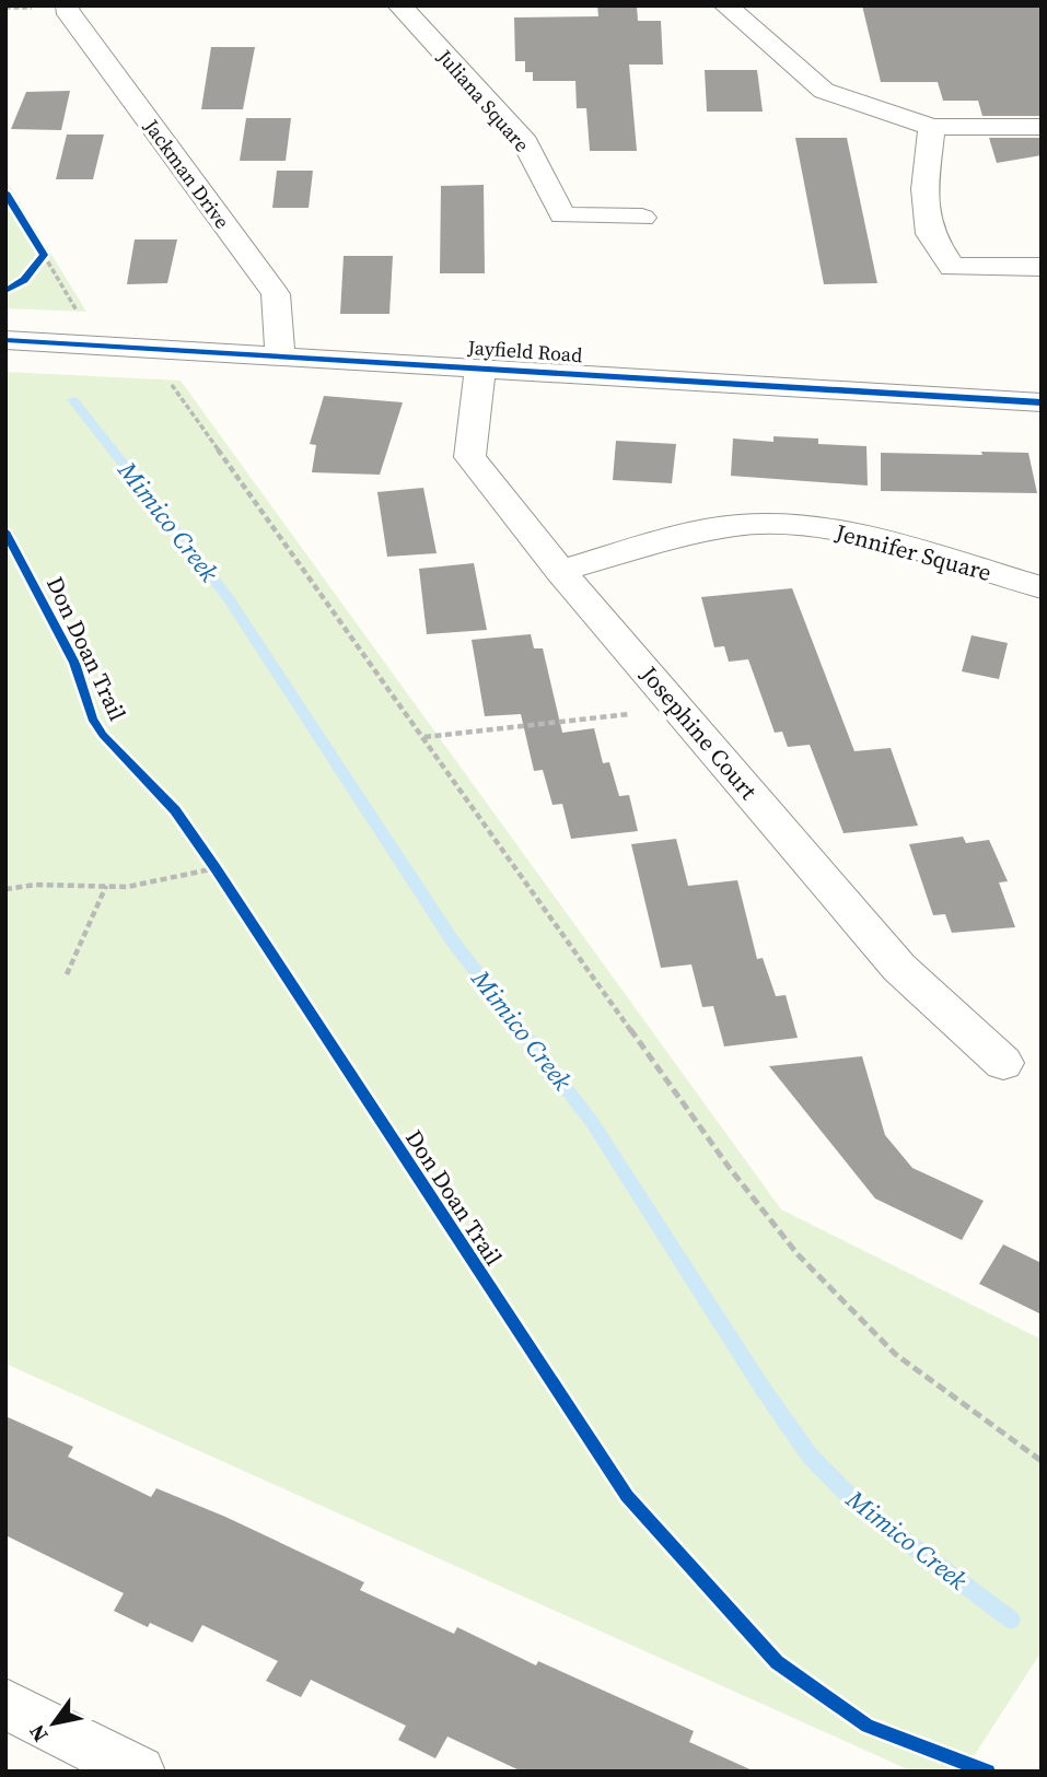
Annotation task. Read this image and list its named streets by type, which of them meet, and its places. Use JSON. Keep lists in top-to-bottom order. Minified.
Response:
{"streets":{"street":["Juliana Square","Jackman Drive","Jayfield Road","Jennifer Square","Josephine Court"],"cycle path":["Don Doan Trail"]},"crossings":[["Jackman Drive","Jayfield Road"],["Jayfield Road","Josephine Court"],["Jennifer Square","Josephine Court"]],"water":["Mimico Creek"],"north":"bottom left"}
